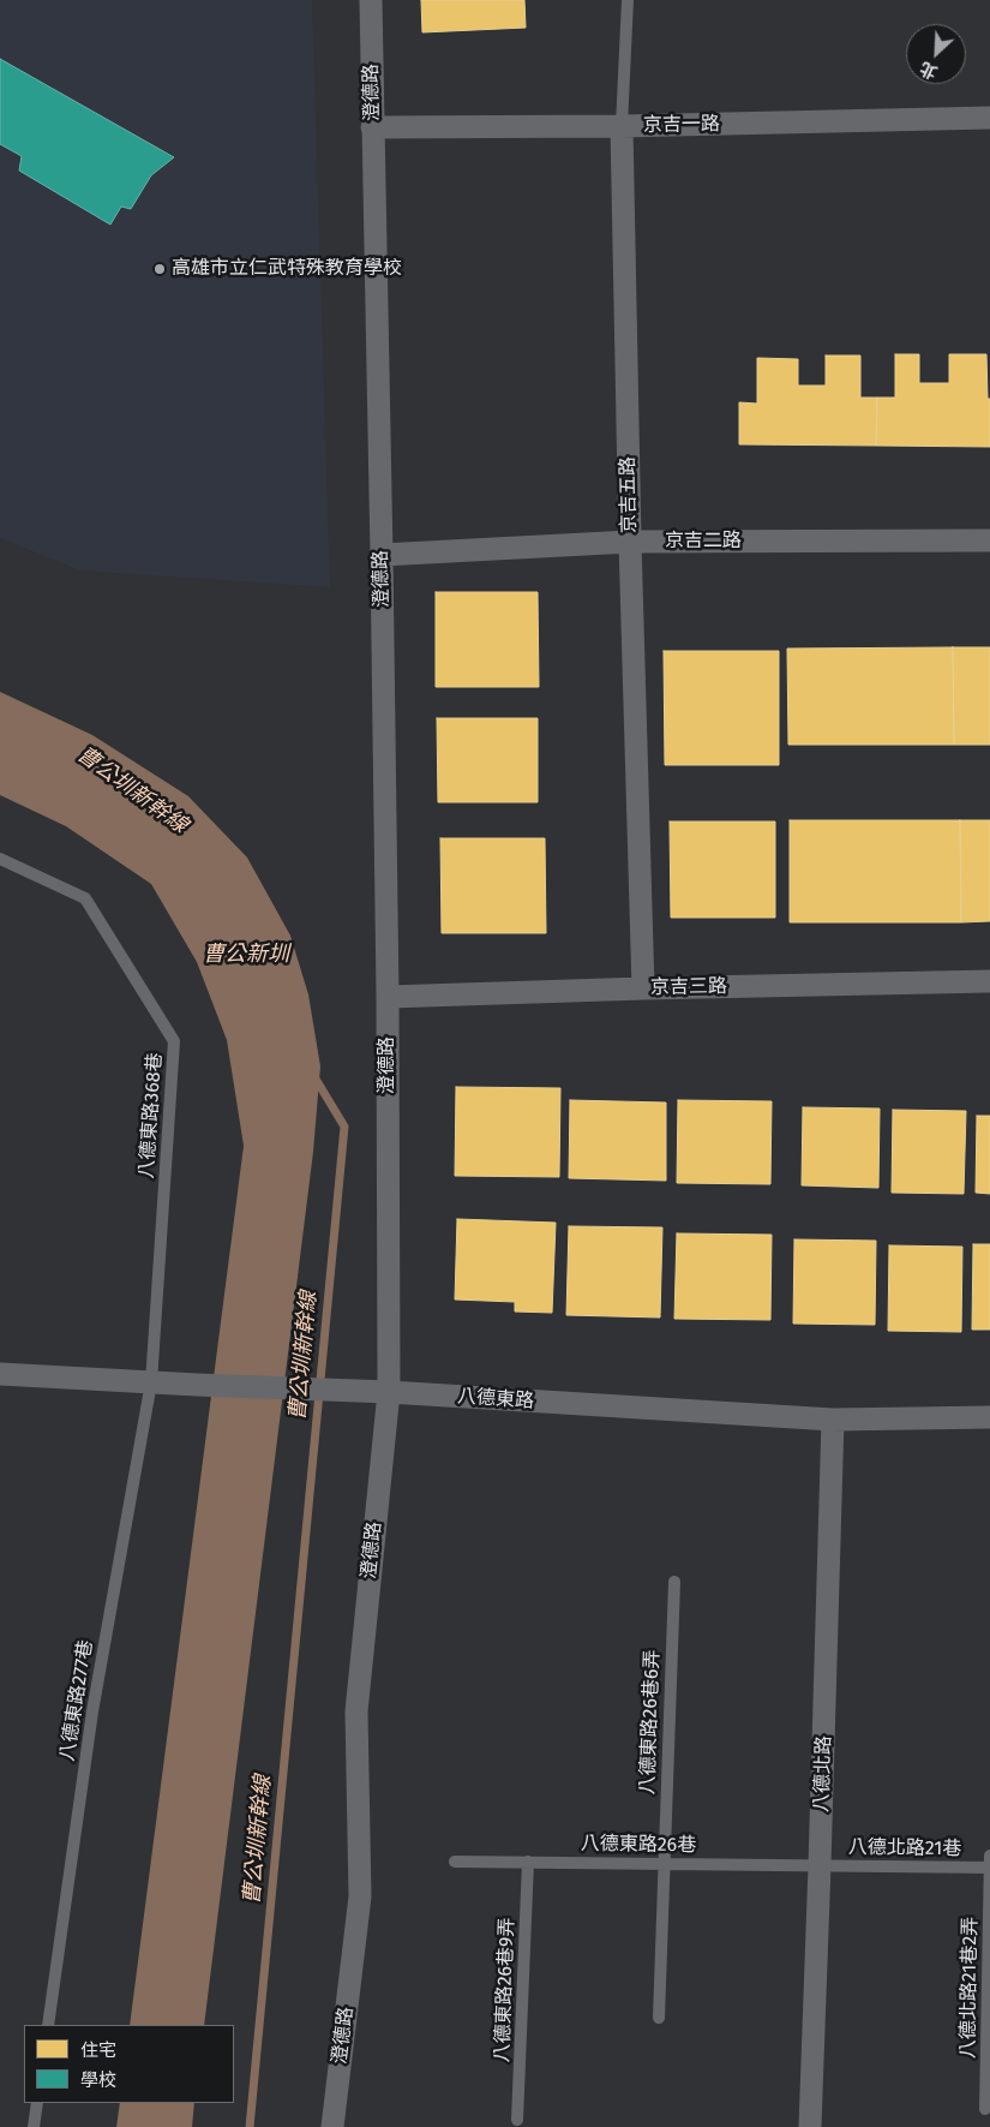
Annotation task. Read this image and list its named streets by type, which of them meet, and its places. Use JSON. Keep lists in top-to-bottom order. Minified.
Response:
{"streets":{"street":["澄德路","京吉一路","京吉五路","京吉二路","京吉三路","八德東路","八德北路"],"lane":["八德東路368巷","八德東路277巷","八德東路26巷6弄","八德東路26巷","八德北路21巷","八德北路21巷2弄","八德東路26巷9弄"]},"crossings":[["澄德路","京吉一路"],["澄德路","京吉二路"],["澄德路","京吉三路"],["澄德路","八德東路"],["京吉一路","京吉五路"],["京吉五路","京吉二路"],["京吉五路","京吉三路"],["八德東路368巷","八德東路"],["八德東路368巷","八德東路277巷"],["八德東路","八德東路277巷"],["八德東路","八德北路"],["八德東路26巷6弄","八德東路26巷"],["八德北路","八德東路26巷"],["八德北路","八德北路21巷"],["八德東路26巷","八德北路21巷"],["八德東路26巷","八德東路26巷9弄"],["八德北路21巷","八德北路21巷2弄"]],"water":["曹公圳新幹線","曹公新圳"],"places":["高雄市立仁武特殊教育學校"],"legend":["住宅","學校"],"north":"bottom left"}
